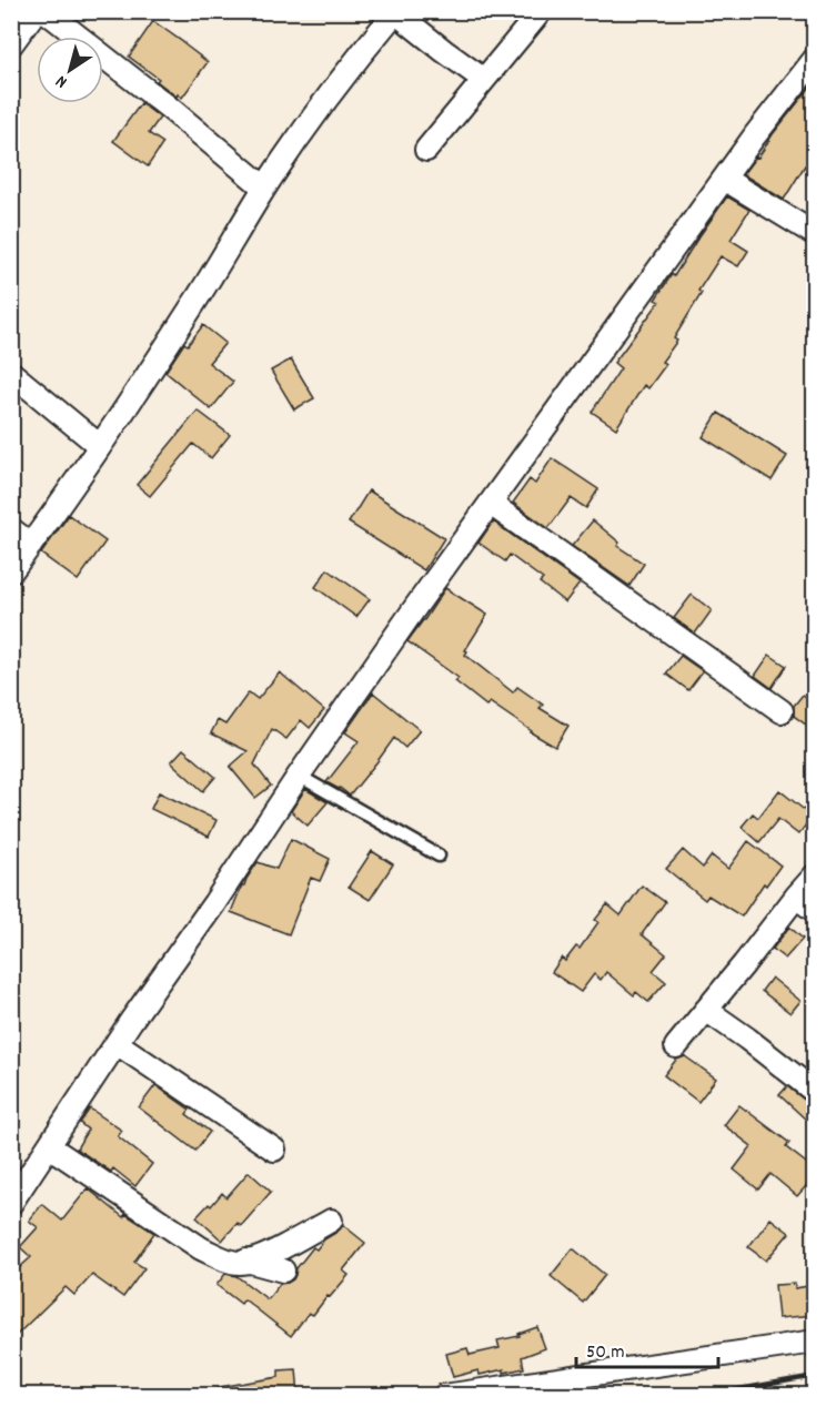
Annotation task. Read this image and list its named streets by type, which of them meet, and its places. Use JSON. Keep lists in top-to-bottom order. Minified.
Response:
{"scale_bar":"50 m","north":"bottom left"}
